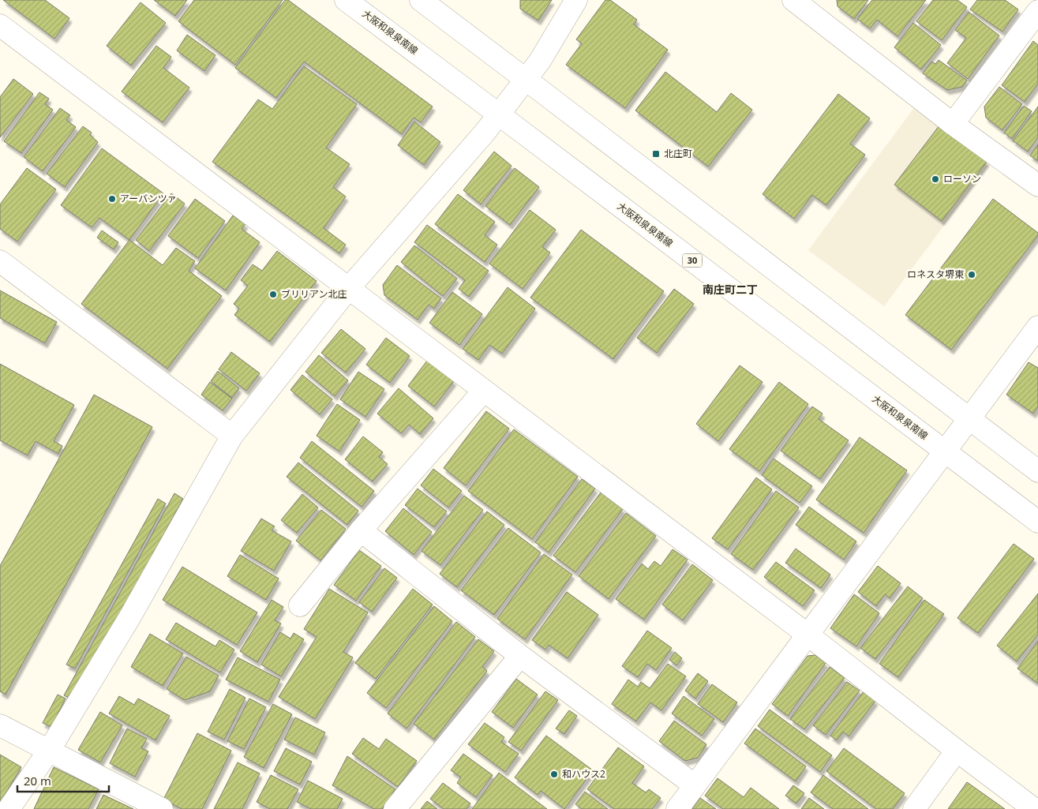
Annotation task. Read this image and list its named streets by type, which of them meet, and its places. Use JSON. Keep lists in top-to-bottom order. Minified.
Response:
{"streets":{"street":["大阪和泉泉南線","30"]},"districts":["南庄町二丁"],"places":{"transit":["北庄町"],"other":["ローソン","アーバンツァ","ロネスタ堺東","ブリリアン北庄","和ハウス2"]},"scale_bar":"20 m"}
